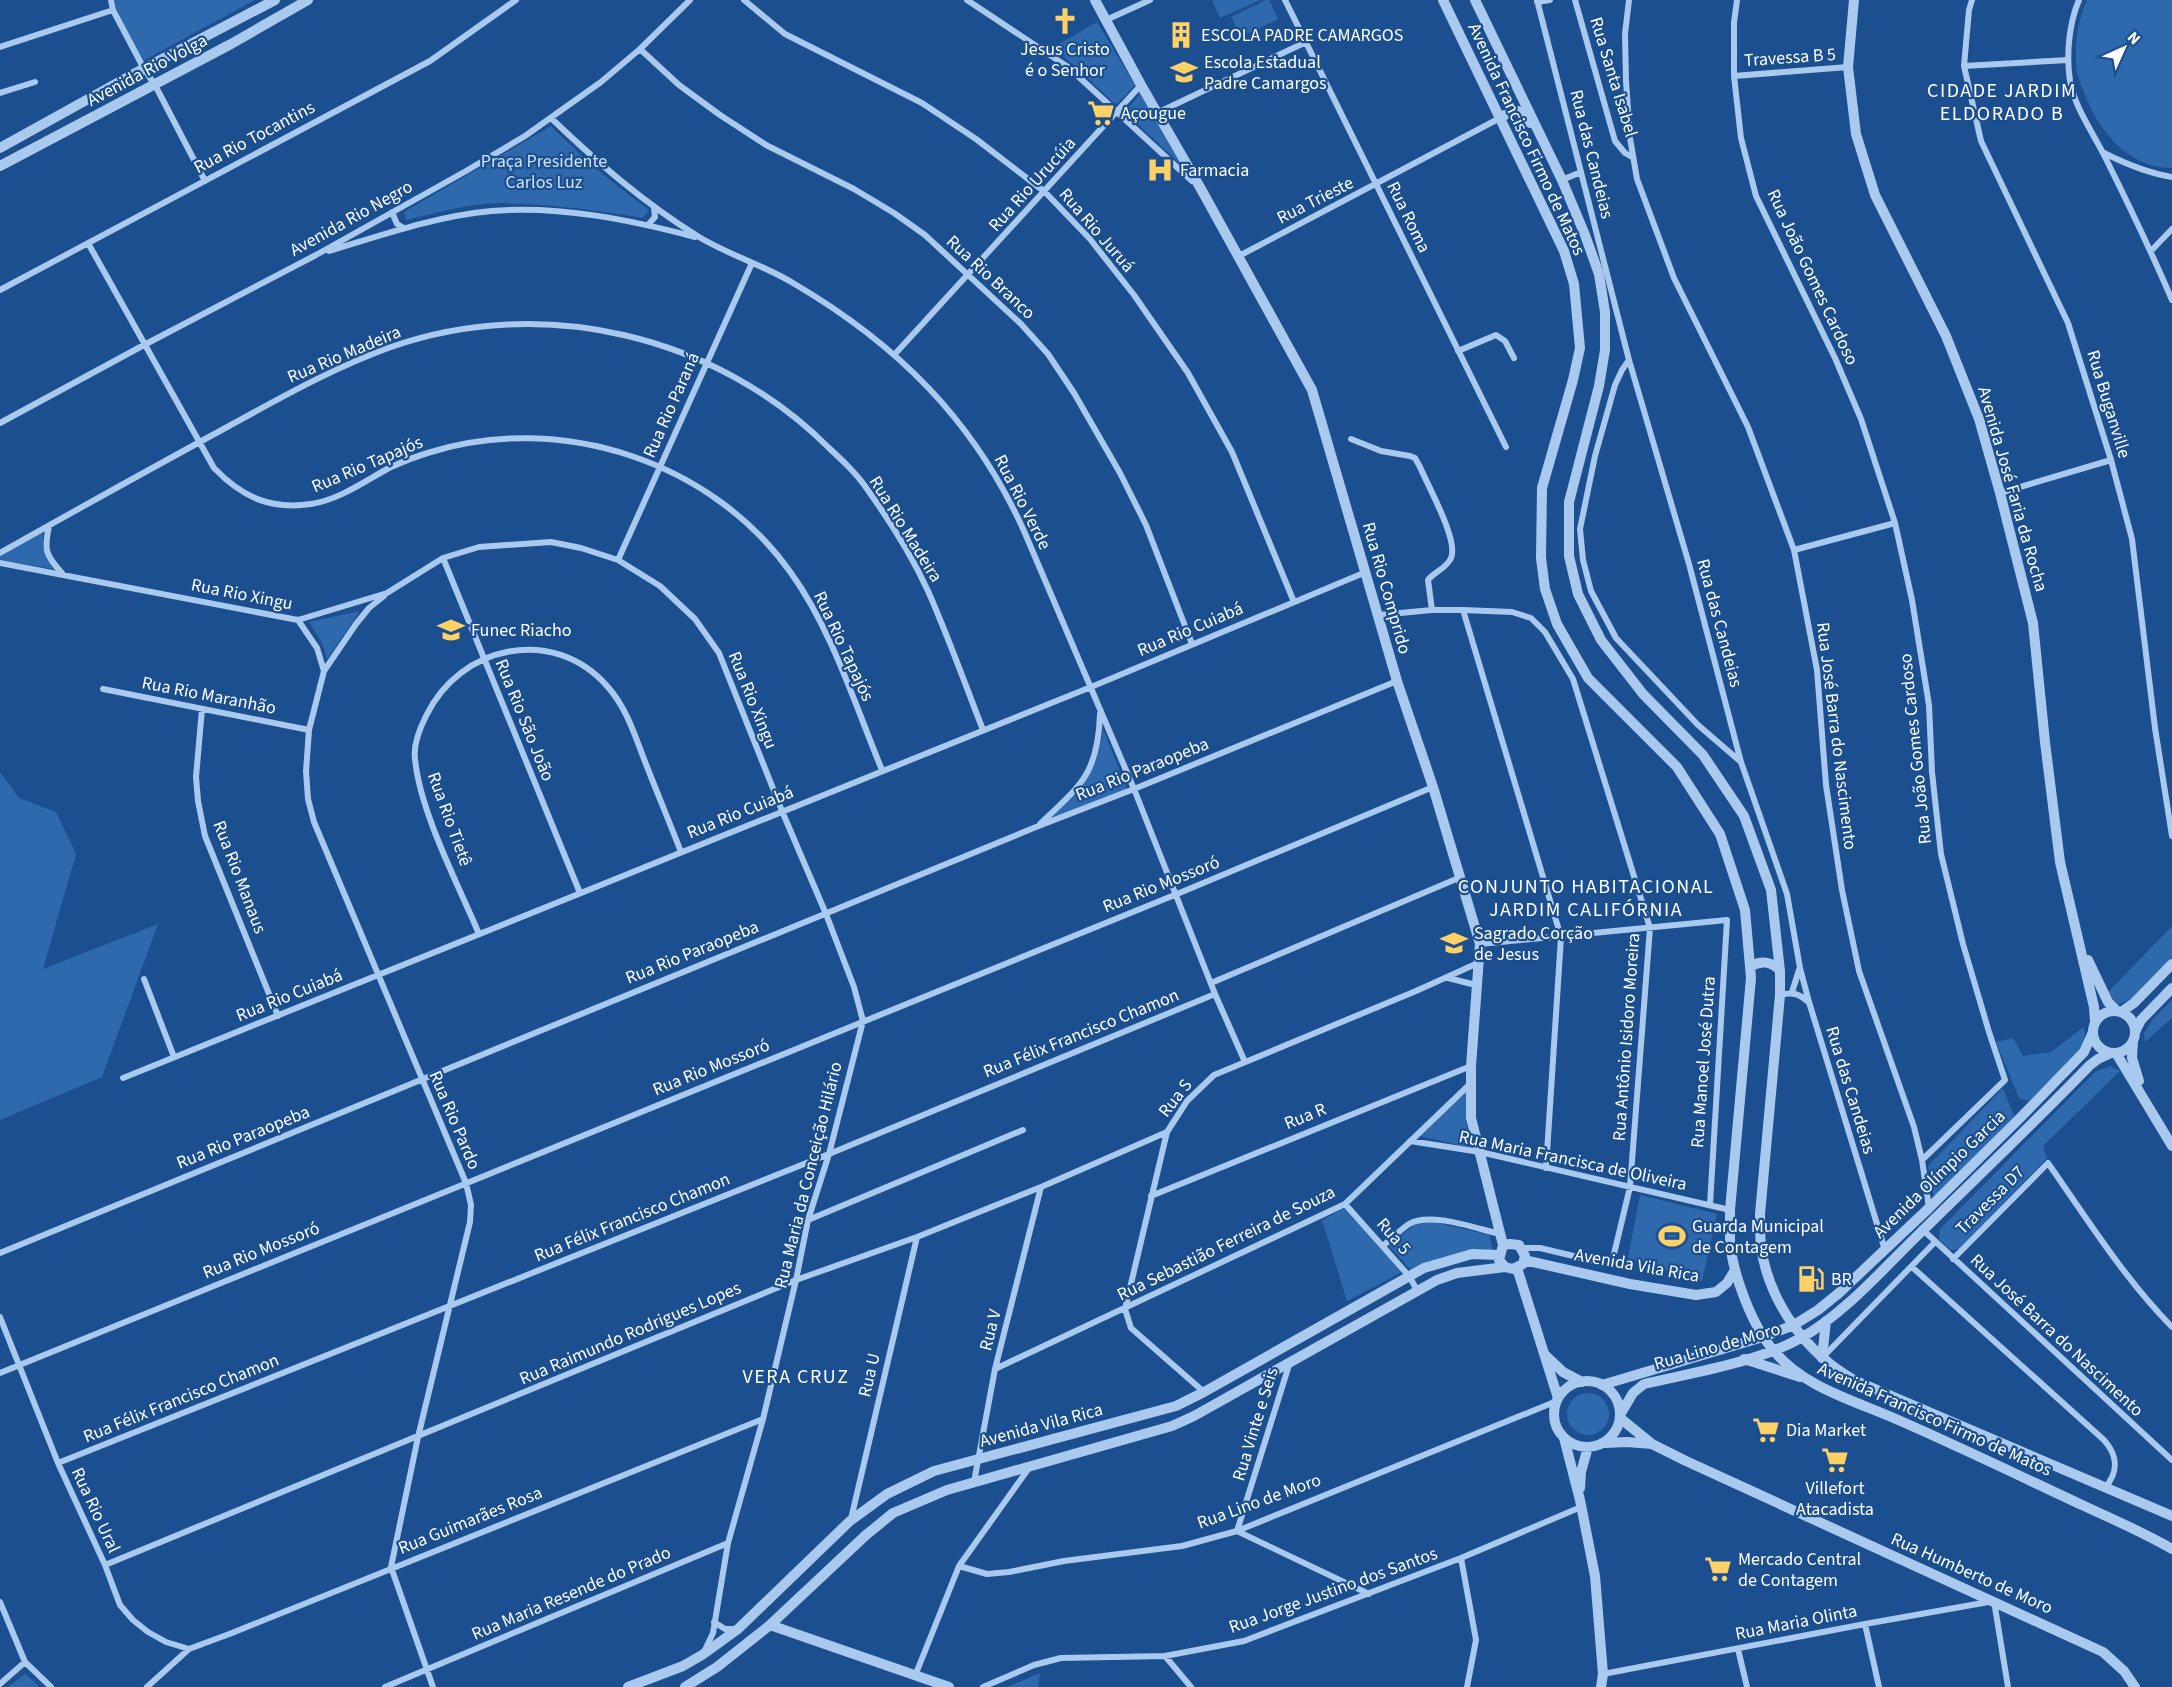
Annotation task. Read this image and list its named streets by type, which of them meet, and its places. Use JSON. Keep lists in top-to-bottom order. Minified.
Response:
{"streets":{"street":["Travessa B 5","Avenida Rio Volga","Rua Santa Isabel","Rua Rio Tocantins","Avenida Francisco Firmo de Matos","Rua das Candeias","Rua Rio Urucúia","Rua Trieste","Rua Roma","Avenida Rio Negro","Rua Rio Juruá","Rua Rio Branco","Rua João Gomes Cardoso","Rua Rio Madeira","Rua Buganville","Rua Rio Paraná","Rua Rio Tapajós","Avenida José Faria da Rocha","Rua Rio Verde","Rua Rio Comprido","Rua Rio Xingu","Rua Rio Cuiabá","Rua Rio Maranhão","Rua Rio São João","Rua José Barra do Nascimento","Rua Rio Paraopeba","Rua Rio Tietê","Rua Rio Manaus","Rua Rio Mossoró","Rua Félix Francisco Chamon","Rua Antônio Isidoro Moreira","Rua Manoel José Dutra","Rua S","Rua R","Rua Rio Pardo","Rua Maria Francisca de Oliveira","Avenida Olímpio Garcia","Rua Maria da Conceição Hilário","Travessa D7","Rua 5","Rua Sebastião Ferreira de Souza","Avenida Vila Rica","Rua V","Rua Raimundo Rodrigues Lopes","Rua Lino de Moro","Rua U","Rua Vinte e Seis","Rua Rio Ural","Rua Guimarães Rosa","Rua Humberto de Moro","Rua Jorge Justino dos Santos","Rua Maria Resende do Prado","Rua Maria Olinta"]},"crossings":[["Travessa B 5","Rua João Gomes Cardoso"],["Travessa B 5","Avenida José Faria da Rocha"],["Rua Santa Isabel","Rua José Barra do Nascimento"],["Rua Rio Tocantins","Rua Rio Tapajós"],["Avenida Francisco Firmo de Matos","Rua Trieste"],["Avenida Francisco Firmo de Matos","Rua Maria Francisca de Oliveira"],["Avenida Francisco Firmo de Matos","Avenida Olímpio Garcia"],["Avenida Francisco Firmo de Matos","Avenida Vila Rica"],["Avenida Francisco Firmo de Matos","Rua Lino de Moro"],["Rua das Candeias","Avenida Olímpio Garcia"],["Rua Rio Urucúia","Rua Rio Juruá"],["Rua Rio Urucúia","Rua Rio Branco"],["Rua Rio Urucúia","Rua Rio Verde"],["Rua Rio Urucúia","Rua Rio Comprido"],["Rua Trieste","Rua Roma"],["Rua Trieste","Rua Rio Comprido"],["Avenida Rio Negro","Rua Rio Branco"],["Avenida Rio Negro","Rua Rio Tapajós"],["Avenida Rio Negro","Rua Rio Verde"],["Rua Rio Juruá","Rua Rio Cuiabá"],["Rua Rio Branco","Rua Rio Cuiabá"],["Rua João Gomes Cardoso","Rua José Barra do Nascimento"],["Rua Rio Madeira","Rua Rio Paraná"],["Rua Rio Madeira","Rua Rio Tapajós"],["Rua Rio Madeira","Rua Rio Cuiabá"],["Rua Rio Paraná","Rua Rio Tapajós"],["Rua Rio Paraná","Rua Rio Verde"],["Rua Rio Paraná","Rua Rio Xingu"],["Rua Rio Tapajós","Rua Rio Cuiabá"],["Avenida José Faria da Rocha","Avenida Olímpio Garcia"],["Rua Rio Verde","Rua Rio Cuiabá"],["Rua Rio Verde","Rua Rio Paraopeba"],["Rua Rio Verde","Rua Rio Mossoró"],["Rua Rio Verde","Rua Félix Francisco Chamon"],["Rua Rio Verde","Rua S"],["Rua Rio Comprido","Rua Rio Cuiabá"],["Rua Rio Comprido","Rua Rio Paraopeba"],["Rua Rio Comprido","Rua Rio Mossoró"],["Rua Rio Comprido","Rua Antônio Isidoro Moreira"],["Rua Rio Comprido","Rua S"],["Rua Rio Comprido","Rua R"],["Rua Rio Comprido","Rua Maria Francisca de Oliveira"],["Rua Rio Comprido","Rua Sebastião Ferreira de Souza"],["Rua Rio Comprido","Avenida Vila Rica"],["Rua Rio Xingu","Rua Rio Cuiabá"],["Rua Rio Xingu","Rua Rio São João"],["Rua Rio Xingu","Rua Rio Paraopeba"],["Rua Rio Xingu","Rua Rio Pardo"],["Rua Rio Xingu","Rua Maria da Conceição Hilário"],["Rua Rio Cuiabá","Rua Rio São João"],["Rua Rio Cuiabá","Rua Rio Tietê"],["Rua Rio Cuiabá","Rua Rio Manaus"],["Rua Rio Cuiabá","Rua Rio Pardo"],["Rua Rio Maranhão","Rua Rio Manaus"],["Rua Rio Maranhão","Rua Rio Pardo"],["Rua Rio São João","Rua Rio Tietê"],["Rua José Barra do Nascimento","Avenida Olímpio Garcia"],["Rua José Barra do Nascimento","Travessa D7"],["Rua Rio Paraopeba","Rua Rio Pardo"],["Rua Rio Paraopeba","Rua Maria da Conceição Hilário"],["Rua Rio Mossoró","Rua Rio Pardo"],["Rua Rio Mossoró","Rua Maria da Conceição Hilário"],["Rua Rio Mossoró","Rua Rio Ural"],["Rua Félix Francisco Chamon","Rua Rio Pardo"],["Rua Félix Francisco Chamon","Rua Maria da Conceição Hilário"],["Rua Félix Francisco Chamon","Rua Rio Ural"],["Rua Antônio Isidoro Moreira","Rua Manoel José Dutra"],["Rua Antônio Isidoro Moreira","Rua Maria Francisca de Oliveira"],["Rua Antônio Isidoro Moreira","Avenida Vila Rica"],["Rua Manoel José Dutra","Rua Maria Francisca de Oliveira"],["Rua S","Rua R"],["Rua S","Rua Sebastião Ferreira de Souza"],["Rua S","Rua Raimundo Rodrigues Lopes"],["Rua Rio Pardo","Rua Raimundo Rodrigues Lopes"],["Rua Rio Pardo","Rua Guimarães Rosa"],["Rua Maria Francisca de Oliveira","Rua Sebastião Ferreira de Souza"],["Avenida Olímpio Garcia","Rua Lino de Moro"],["Rua Maria da Conceição Hilário","Avenida Vila Rica"],["Rua Maria da Conceição Hilário","Rua Raimundo Rodrigues Lopes"],["Rua Maria da Conceição Hilário","Rua Guimarães Rosa"],["Rua Maria da Conceição Hilário","Rua Maria Resende do Prado"],["Rua 5","Rua Sebastião Ferreira de Souza"],["Rua 5","Avenida Vila Rica"],["Rua Sebastião Ferreira de Souza","Rua V"],["Avenida Vila Rica","Rua V"],["Avenida Vila Rica","Rua U"],["Avenida Vila Rica","Rua Vinte e Seis"],["Rua V","Rua Raimundo Rodrigues Lopes"],["Rua Raimundo Rodrigues Lopes","Rua U"],["Rua Raimundo Rodrigues Lopes","Rua Rio Ural"],["Rua Lino de Moro","Rua Vinte e Seis"],["Rua Lino de Moro","Rua Humberto de Moro"],["Rua Rio Ural","Rua Guimarães Rosa"],["Rua Humberto de Moro","Rua Maria Olinta"]],"districts":["CIDADE JARDIM ELDORADO B","CONJUNTO HABITACIONAL JARDIM CALIFÓRNIA","VERA CRUZ"],"parks":["Praça Presidente Carlos Luz"],"places":{"church":["Jesus Cristo é o Senhor"],"building":["ESCOLA PADRE CAMARGOS"],"school or university":["Escola Estadual Padre Camargos","Funec Riacho","Sagrado Corção de Jesus"],"supermarket":["Açougue","Dia Market","Villefort Atacadista","Mercado Central de Contagem"],"hospital":["Farmacia"],"sports":["Guarda Municipal de Contagem"],"fuel station":["BR"]},"north":"top right"}
